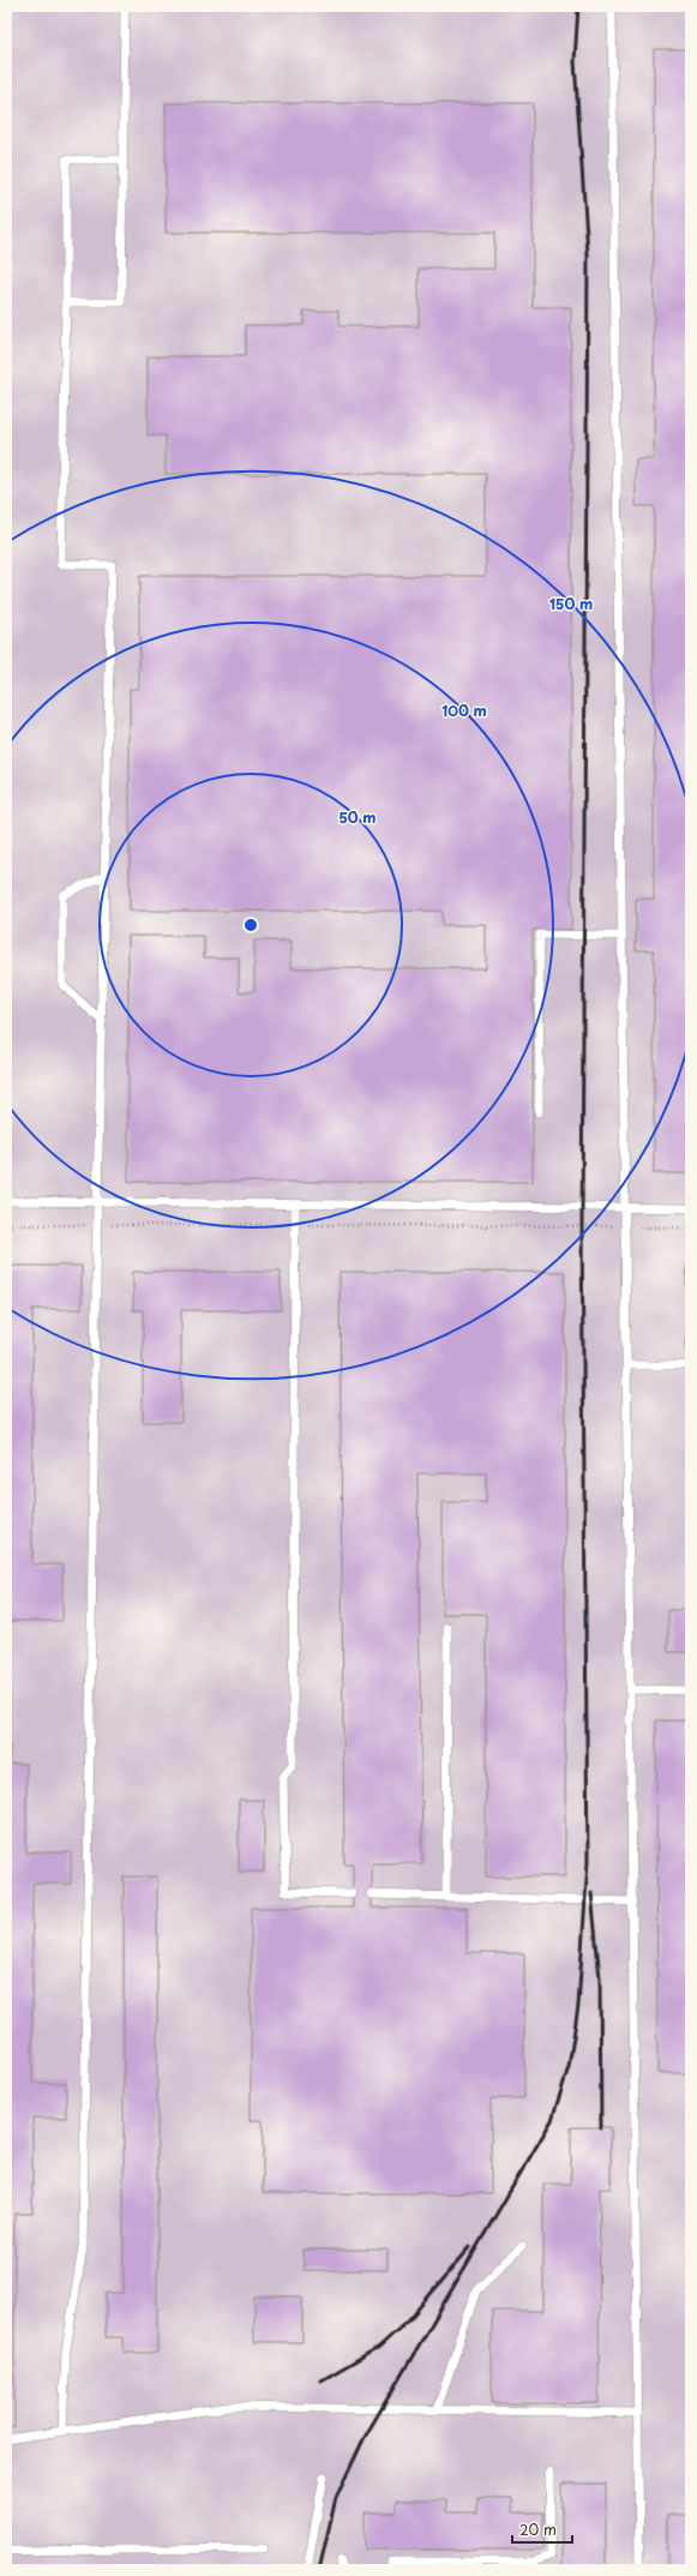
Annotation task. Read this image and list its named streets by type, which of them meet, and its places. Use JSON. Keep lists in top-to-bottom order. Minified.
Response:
{"scale_bar":"20 m","rings":["150 m","100 m","50 m"]}
